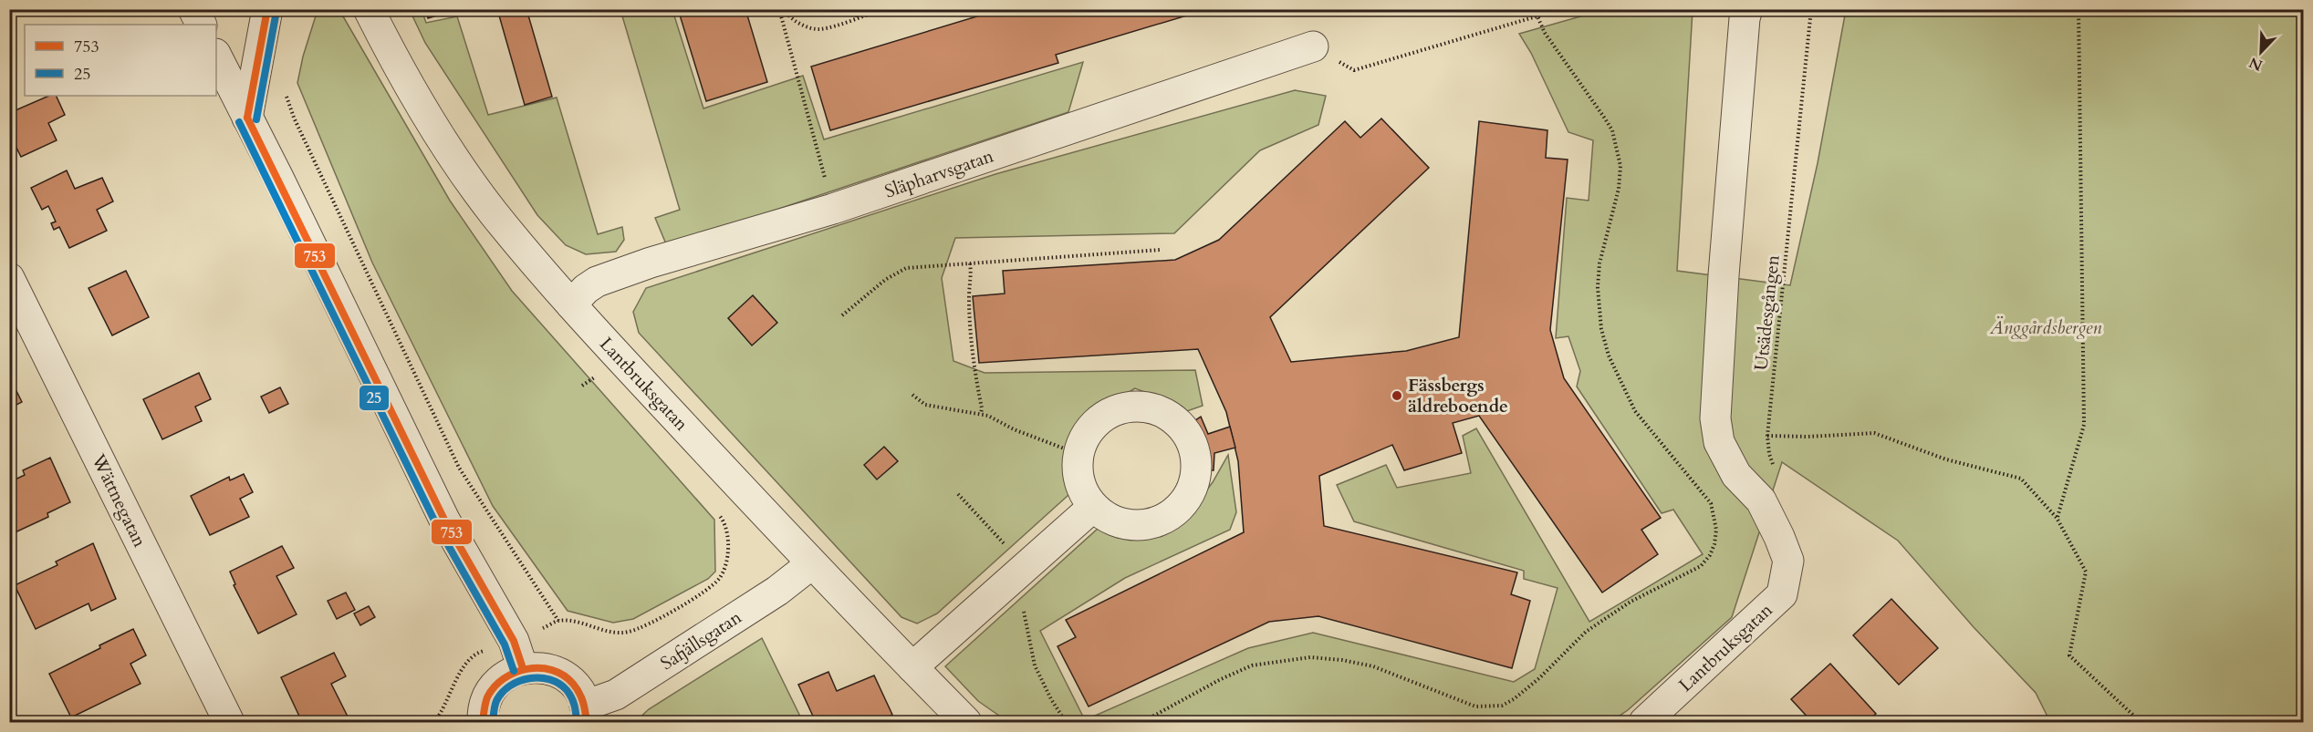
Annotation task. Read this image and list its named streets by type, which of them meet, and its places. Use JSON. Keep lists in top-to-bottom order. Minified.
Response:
{"streets":{"street":["Släpharvsgatan","Lantbruksgatan","Wättnegatan","Safjällsgatan"],"path":["Utsädesgången"]},"crossings":[["Släpharvsgatan","Lantbruksgatan"],["Lantbruksgatan","Safjällsgatan"]],"parks":["Änggårdsbergen"],"places":["Fässbergs äldreboende"],"lines":["transit line 753","transit line 25"],"legend":["753","25"],"north":"bottom left"}
